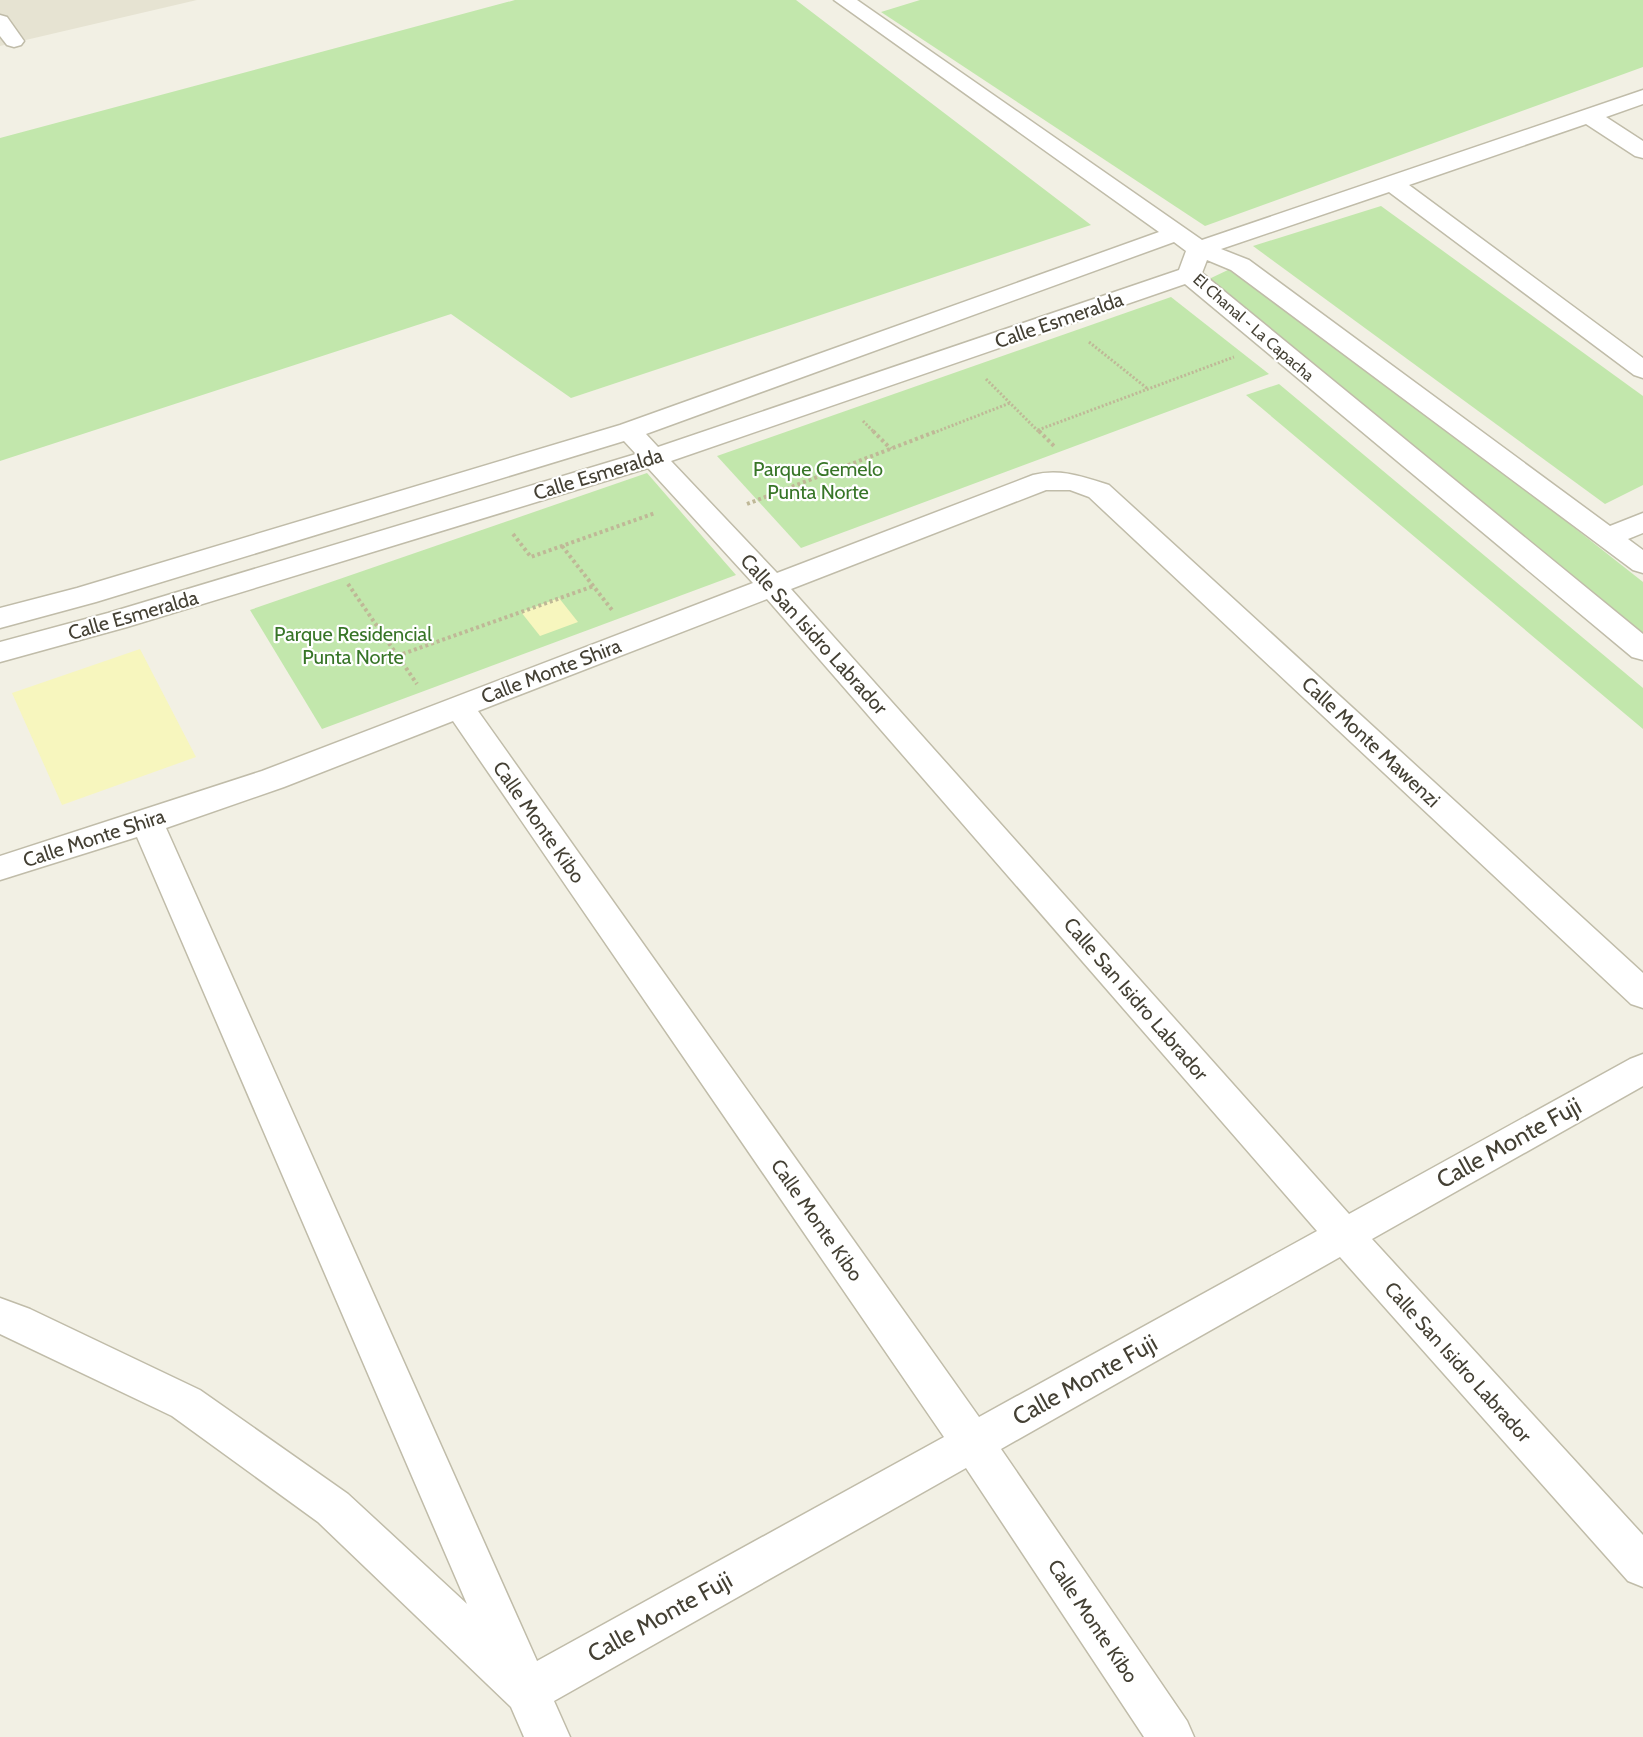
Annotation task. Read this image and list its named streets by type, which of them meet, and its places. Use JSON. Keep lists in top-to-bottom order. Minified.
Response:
{"streets":{"street":["Calle Esmeralda","El Chanal - La Capacha","Calle San Isidro Labrador","Calle Monte Shira","Calle Monte Mawenzi","Calle Monte Kibo","Calle Monte Fuji"]},"crossings":[["Calle Esmeralda","El Chanal - La Capacha"],["Calle Esmeralda","Calle San Isidro Labrador"],["Calle San Isidro Labrador","Calle Monte Shira"],["Calle San Isidro Labrador","Calle Monte Fuji"],["Calle Monte Shira","Calle Monte Mawenzi"],["Calle Monte Shira","Calle Monte Kibo"],["Calle Monte Kibo","Calle Monte Fuji"]],"parks":["Parque Gemelo Punta Norte","Parque Residencial Punta Norte"]}
